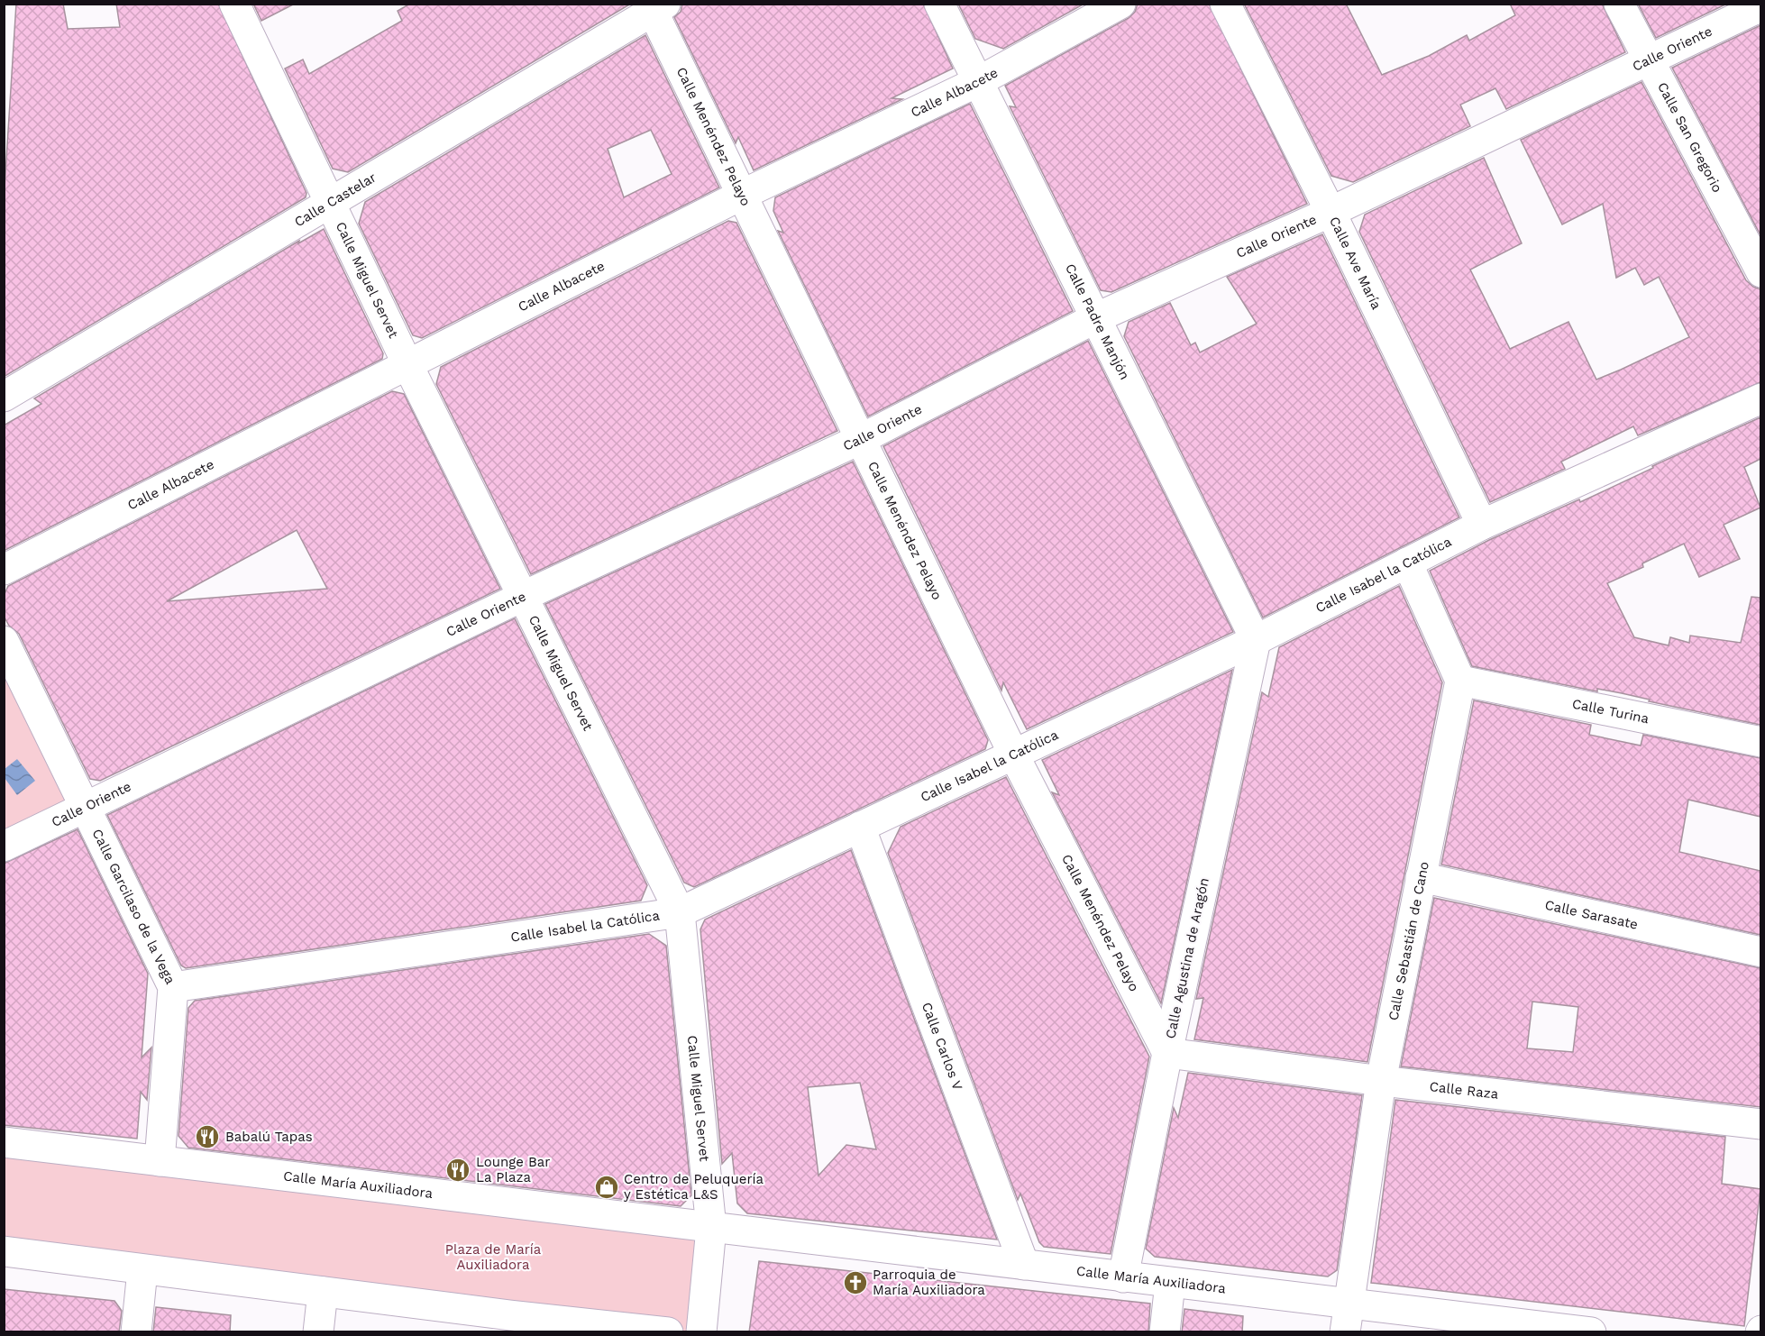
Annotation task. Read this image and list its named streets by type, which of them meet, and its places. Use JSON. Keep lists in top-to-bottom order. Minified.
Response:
{"streets":{"street":["Calle Oriente","Calle Albacete","Calle Menéndez Pelayo","Calle San Gregorio","Calle Castelar","Calle Ave María","Calle Miguel Servet","Calle Padre Manjón","Calle Isabel la Católica","Calle Turina","Calle Garcilaso de la Vega","Calle Sarasate","Calle Sebastián de Cano","Calle Agustina de Aragón","Calle Carlos V","Calle Raza","Calle María Auxiliadora"]},"crossings":[["Calle Oriente","Calle Menéndez Pelayo"],["Calle Oriente","Calle San Gregorio"],["Calle Oriente","Calle Ave María"],["Calle Oriente","Calle Miguel Servet"],["Calle Oriente","Calle Padre Manjón"],["Calle Oriente","Calle Garcilaso de la Vega"],["Calle Albacete","Calle Menéndez Pelayo"],["Calle Albacete","Calle Miguel Servet"],["Calle Albacete","Calle Padre Manjón"],["Calle Menéndez Pelayo","Calle Castelar"],["Calle Menéndez Pelayo","Calle Isabel la Católica"],["Calle Menéndez Pelayo","Calle Agustina de Aragón"],["Calle Menéndez Pelayo","Calle Raza"],["Calle Castelar","Calle Miguel Servet"],["Calle Ave María","Calle Isabel la Católica"],["Calle Miguel Servet","Calle Isabel la Católica"],["Calle Miguel Servet","Calle María Auxiliadora"],["Calle Padre Manjón","Calle Isabel la Católica"],["Calle Padre Manjón","Calle Agustina de Aragón"],["Calle Isabel la Católica","Calle Garcilaso de la Vega"],["Calle Isabel la Católica","Calle Agustina de Aragón"],["Calle Isabel la Católica","Calle Carlos V"],["Calle Turina","Calle Sebastián de Cano"],["Calle Garcilaso de la Vega","Calle María Auxiliadora"],["Calle Sarasate","Calle Sebastián de Cano"],["Calle Sebastián de Cano","Calle Raza"],["Calle Sebastián de Cano","Calle María Auxiliadora"],["Calle Agustina de Aragón","Calle Raza"],["Calle Agustina de Aragón","Calle María Auxiliadora"],["Calle Carlos V","Calle María Auxiliadora"]],"parks":["Plaza de María Auxiliadora"],"places":{"restaurant":["Babalú Tapas","Lounge Bar La Plaza"],"shop":["Centro de Peluquería y Estética L&S"],"church":["Parroquia de María Auxiliadora"]}}
